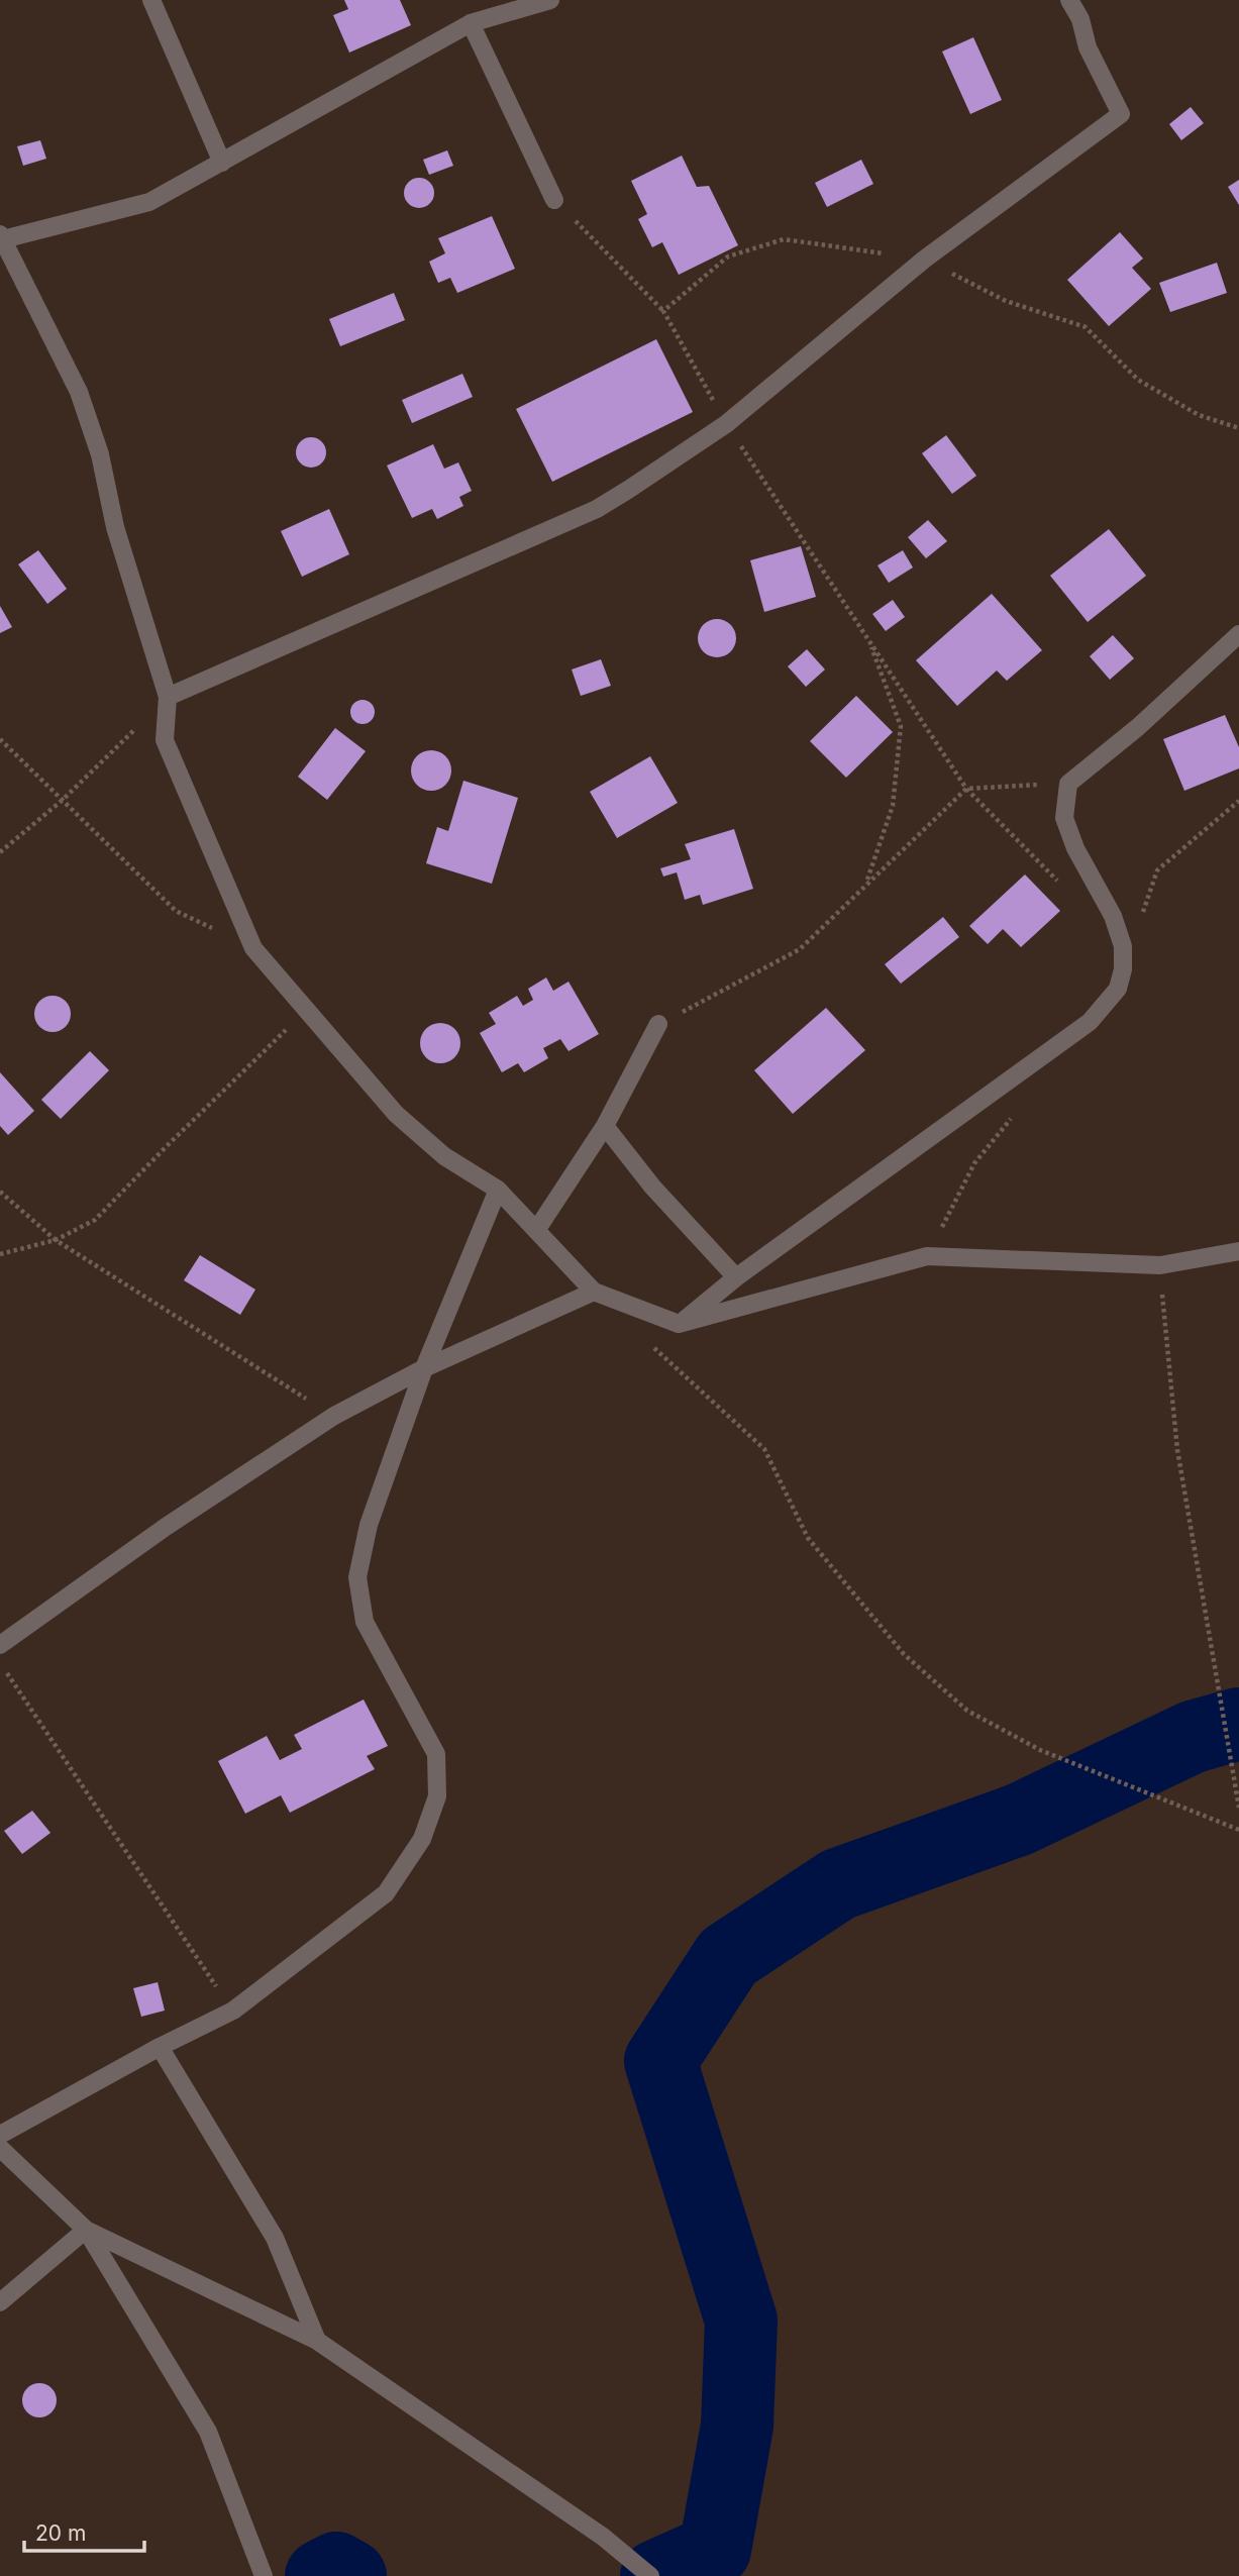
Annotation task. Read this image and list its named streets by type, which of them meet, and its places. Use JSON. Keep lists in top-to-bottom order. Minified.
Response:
{"scale_bar":"20 m"}
